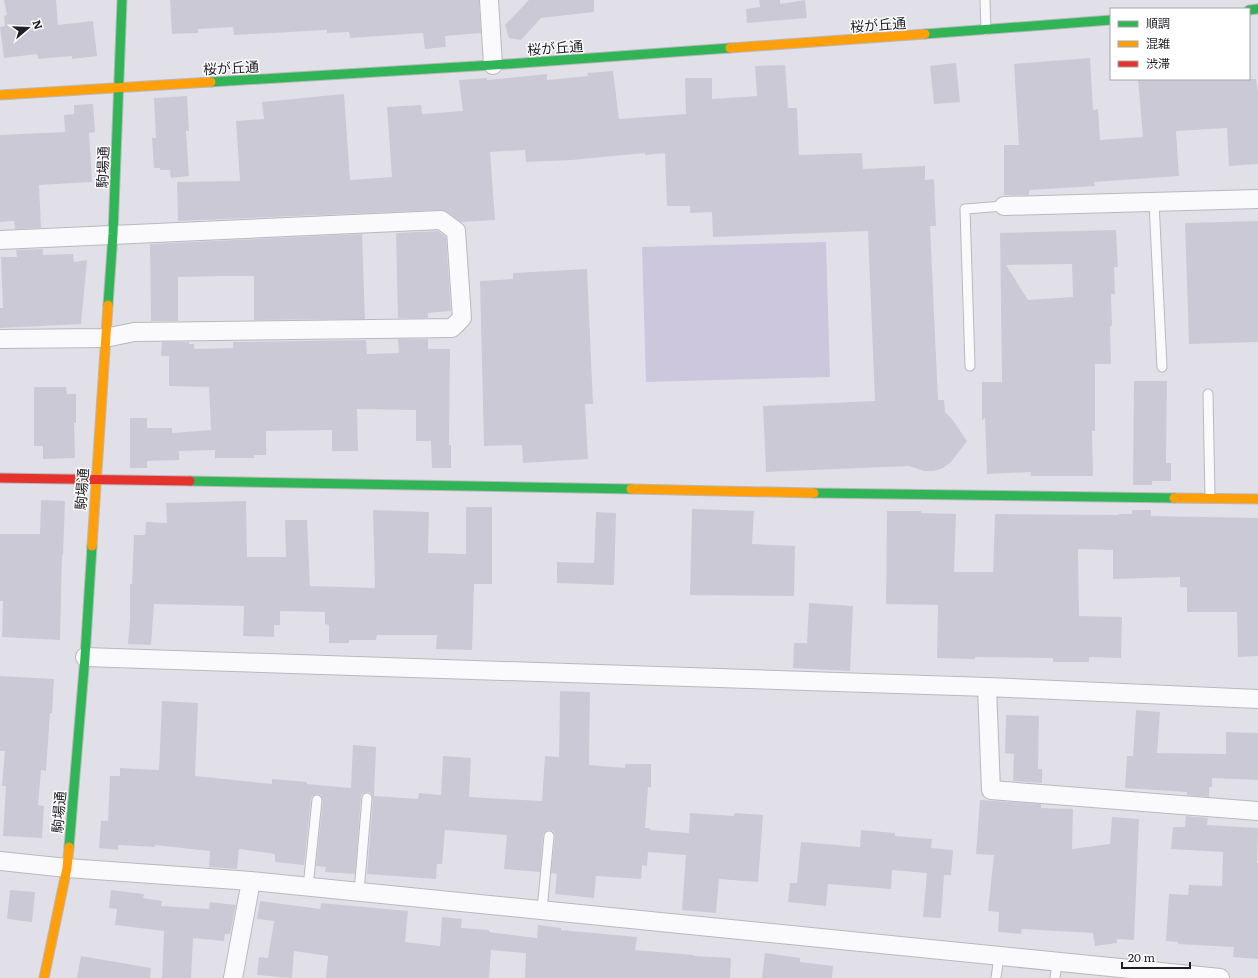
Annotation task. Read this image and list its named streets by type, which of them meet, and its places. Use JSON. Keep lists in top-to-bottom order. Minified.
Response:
{"streets":{"street":["桜が丘通","駒場通"]},"crossings":[["桜が丘通","駒場通"]],"legend":["順調","混雑","渋滞"],"scale_bar":"20 m","north":"right"}
